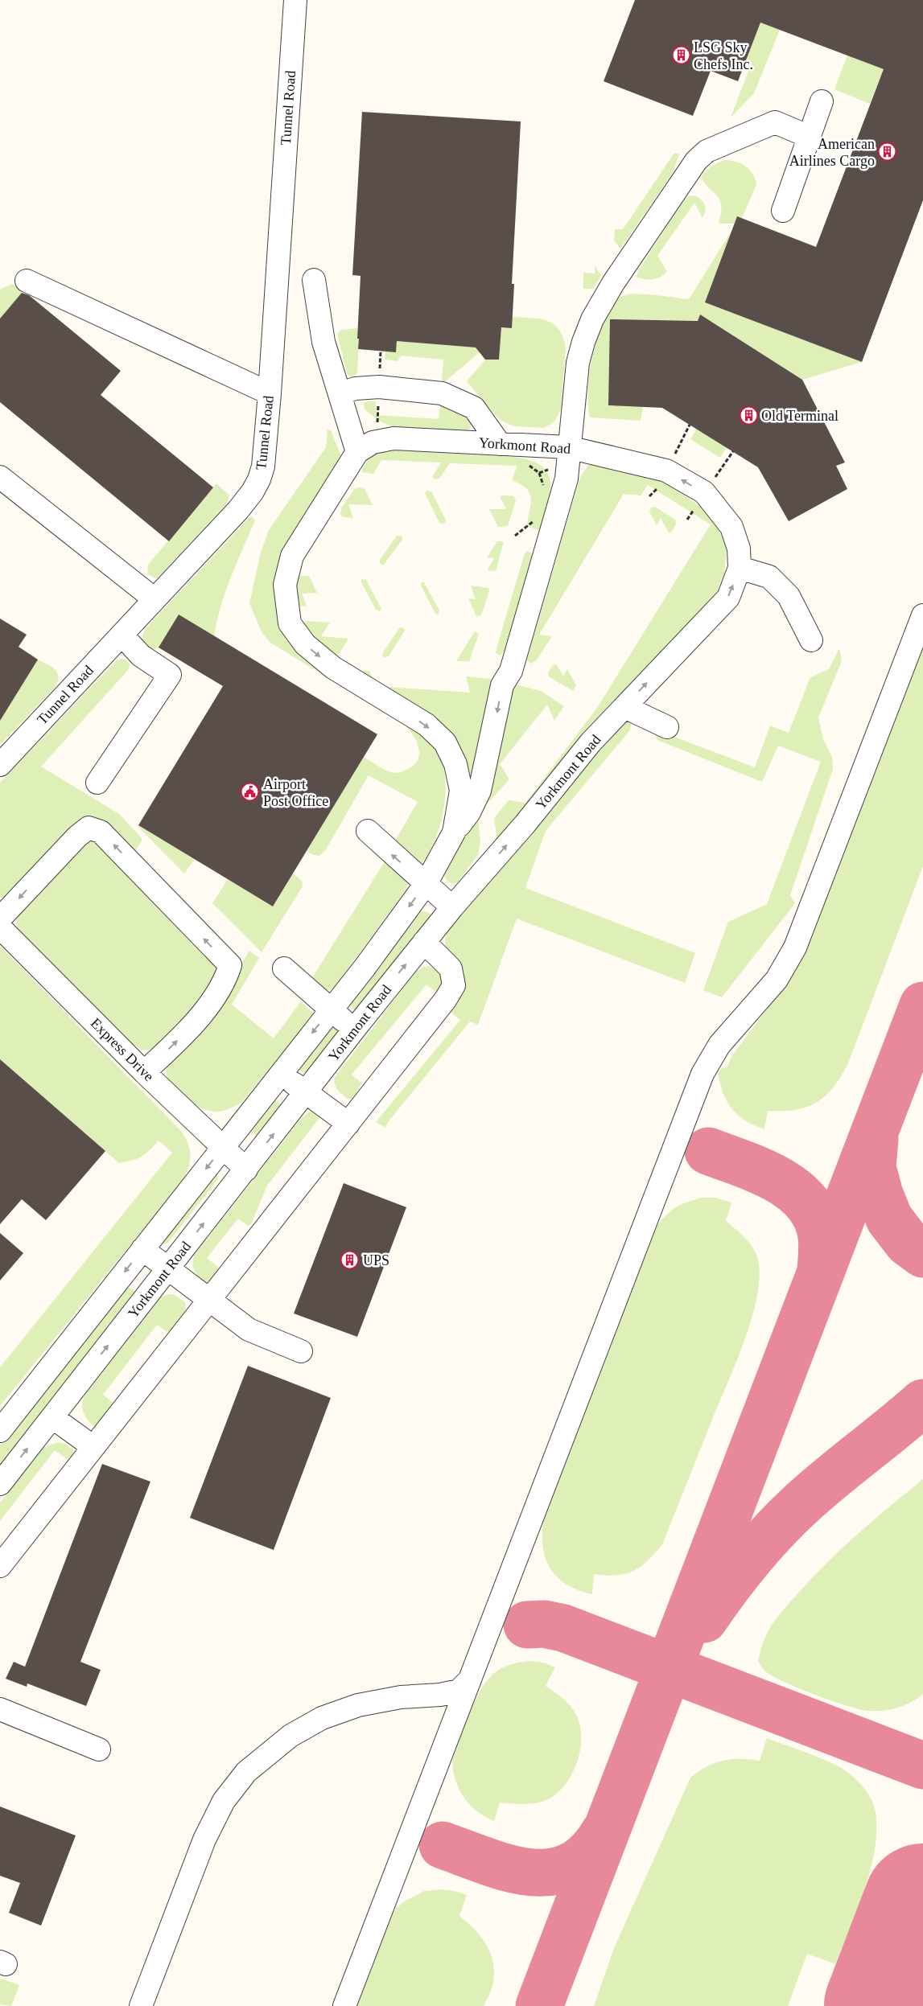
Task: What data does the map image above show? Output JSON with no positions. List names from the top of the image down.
{
  "streets": {
    "street": ["Tunnel Road", "Yorkmont Road", "Express Drive"]
  },
  "crossings": [
    ["Yorkmont Road", "Express Drive"]
  ],
  "places": {
    "building": [
      "LSG Sky Chefs Inc.",
      "American Airlines Cargo",
      "Old Terminal",
      "UPS"
    ],
    "public building": ["Airport Post Office"]
  }
}
